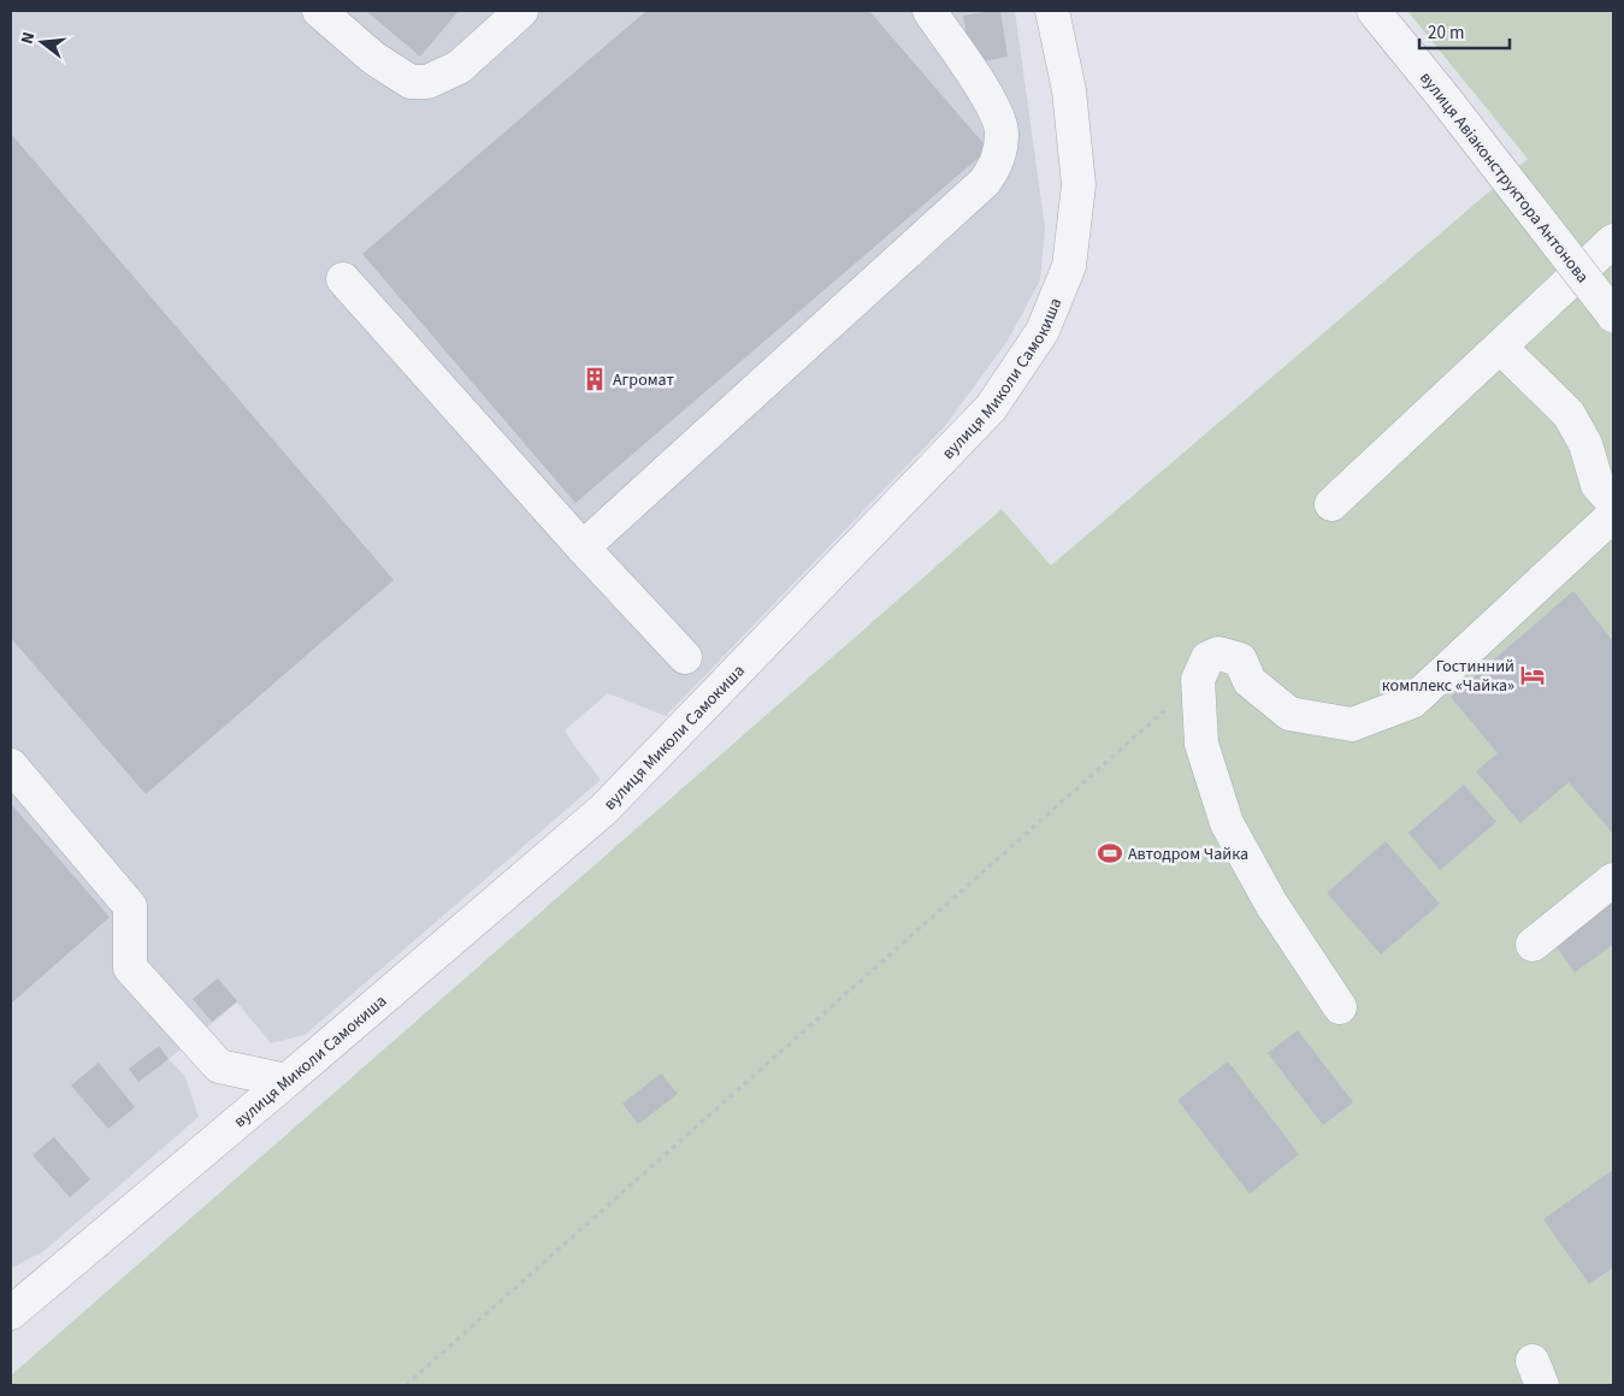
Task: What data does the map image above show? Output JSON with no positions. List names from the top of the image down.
{
  "streets": {
    "street": ["вулиця Авіаконструктора Антонова", "вулиця Миколи Самокиша"]
  },
  "places": {
    "building": ["Агромат"],
    "hotel": ["Гостинний комплекс «Чайка»"],
    "sports": ["Автодром Чайка"]
  },
  "scale_bar": "20 m",
  "north": "left"
}
